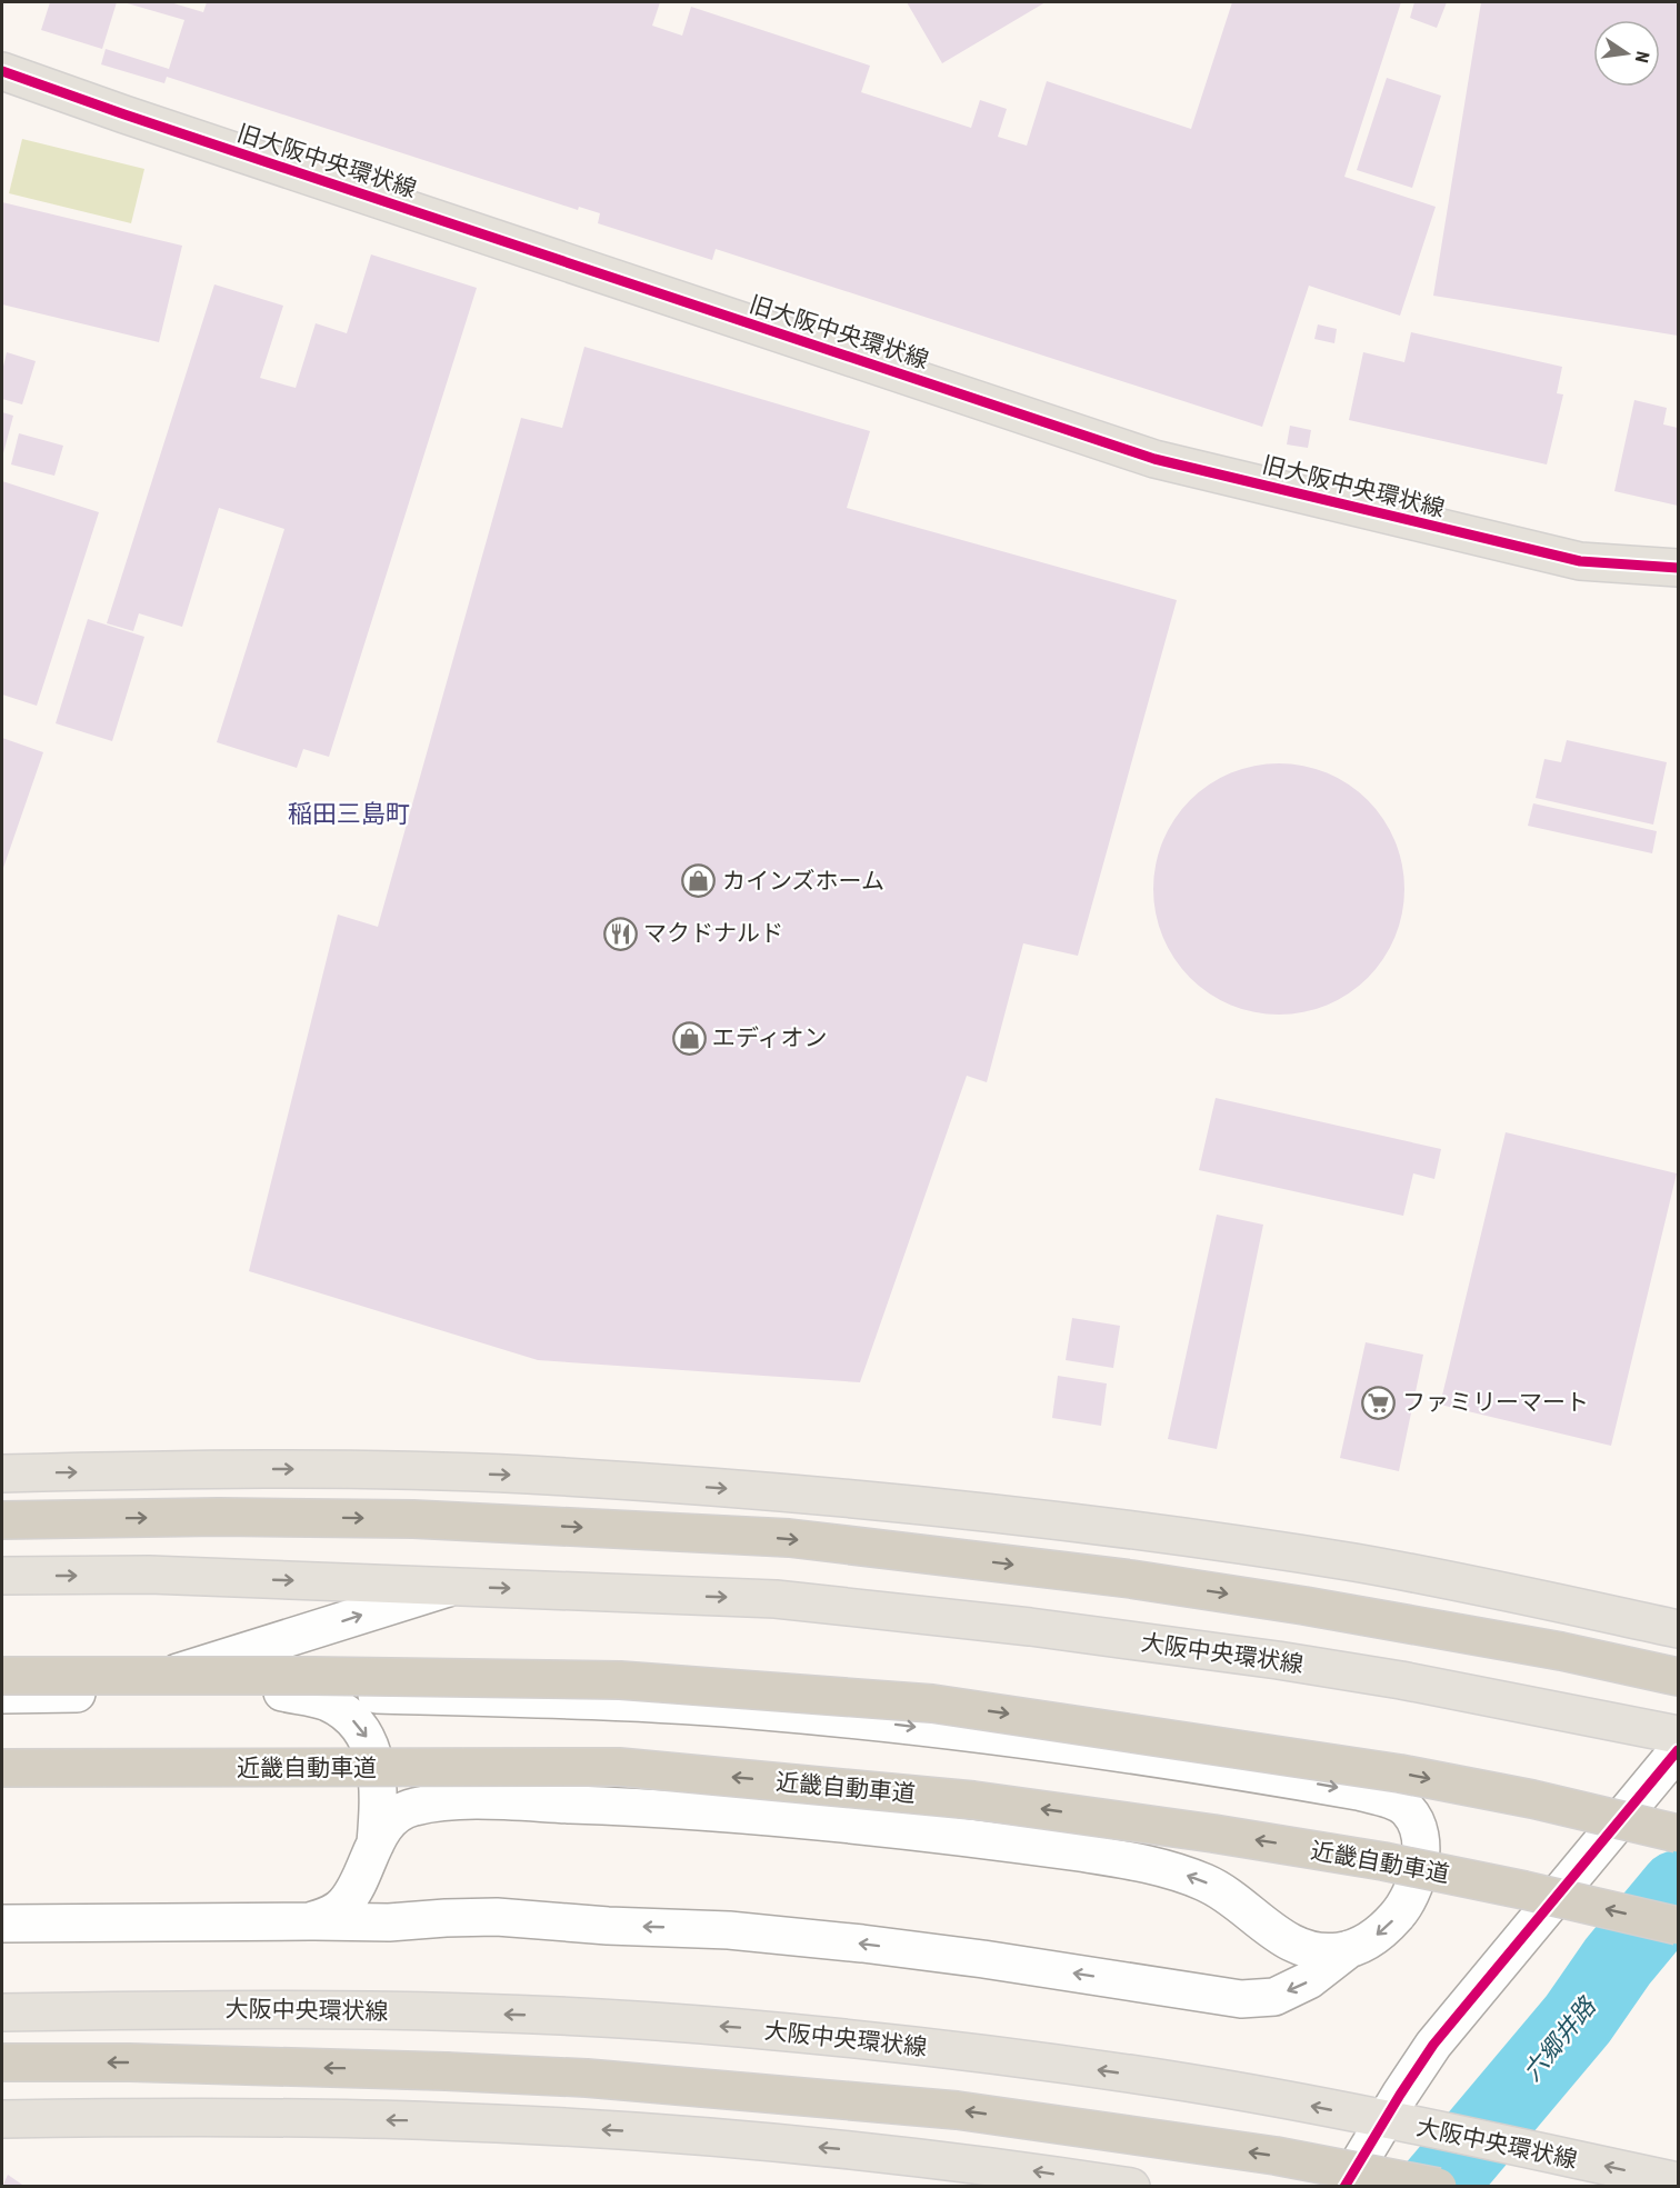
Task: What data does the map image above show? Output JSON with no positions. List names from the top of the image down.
{
  "streets": {
    "highway": ["近畿自動車道"],
    "main road": ["旧大阪中央環状線", "大阪中央環状線"]
  },
  "districts": ["稲田三島町"],
  "water": ["六郷井路"],
  "places": {
    "shop": ["カインズホーム", "エディオン"],
    "restaurant": ["マクドナルド"],
    "supermarket": ["ファミリーマート"]
  },
  "north": "right"
}
